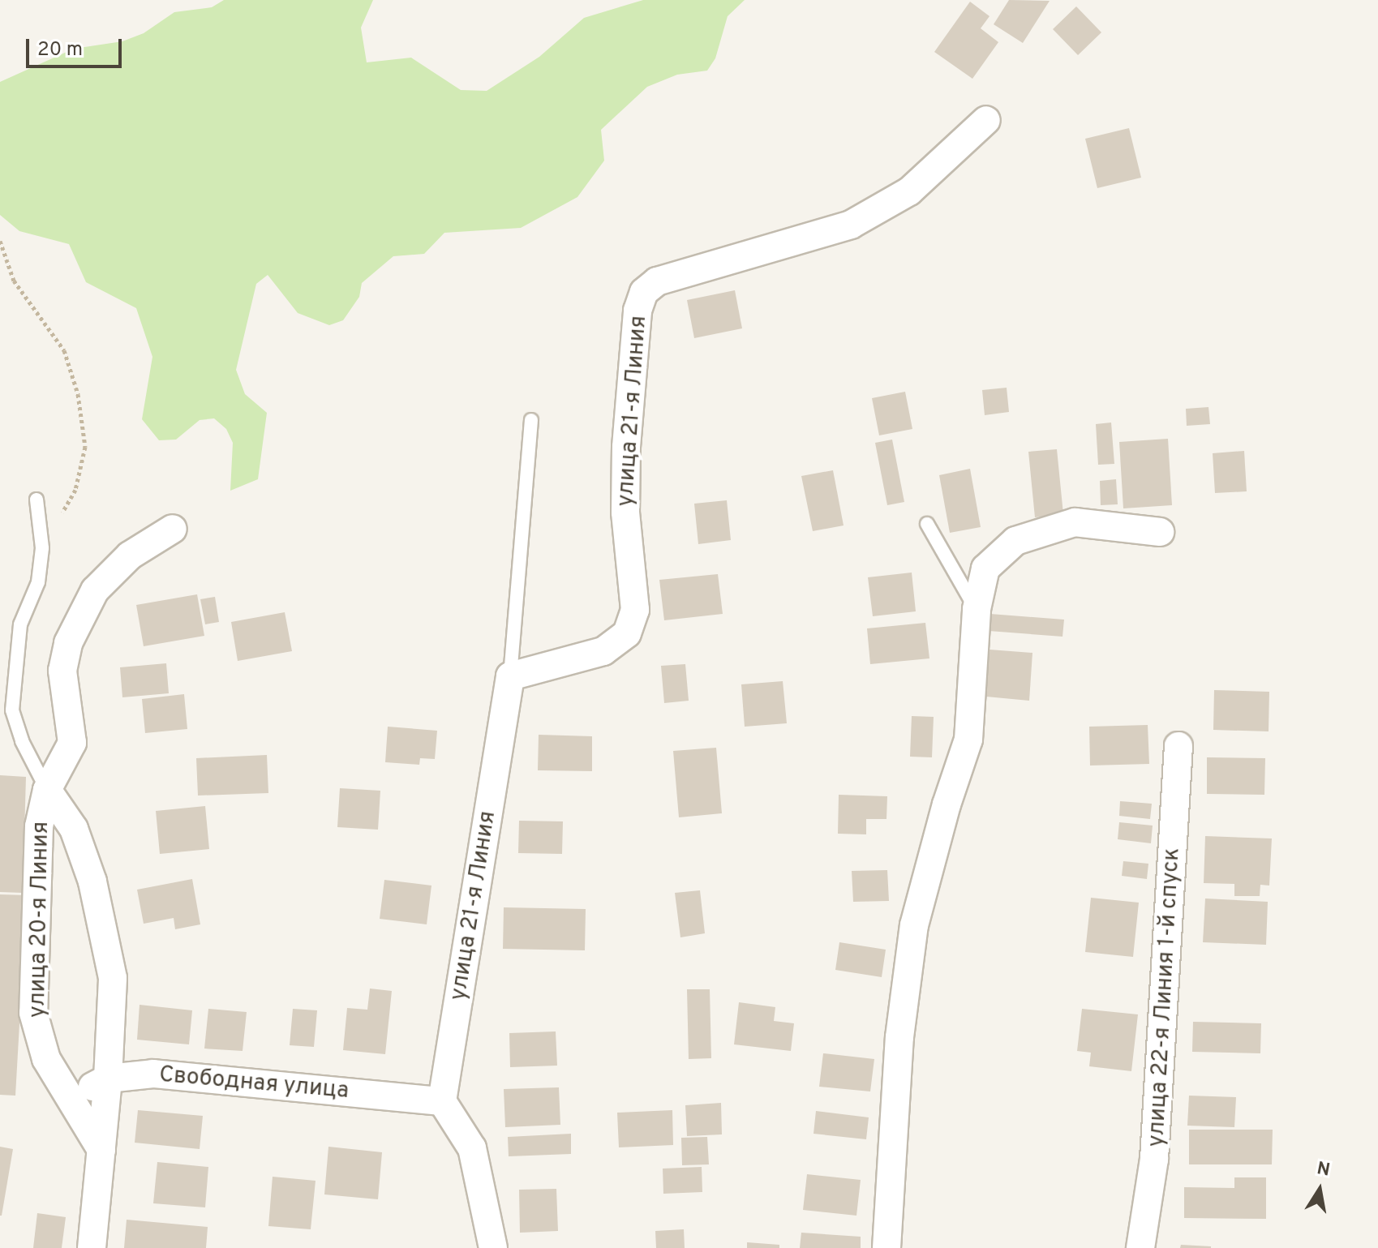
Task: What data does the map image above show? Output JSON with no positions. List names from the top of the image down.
{
  "streets": {
    "street": [
      "улица 21-я Линия",
      "улица 20-я Линия",
      "улица 22-я Линия 1-й спуск",
      "Свободная улица"
    ]
  },
  "crossings": [
    ["улица 21-я Линия", "Свободная улица"],
    ["улица 20-я Линия", "Свободная улица"]
  ],
  "scale_bar": "20 m",
  "north": "top"
}
